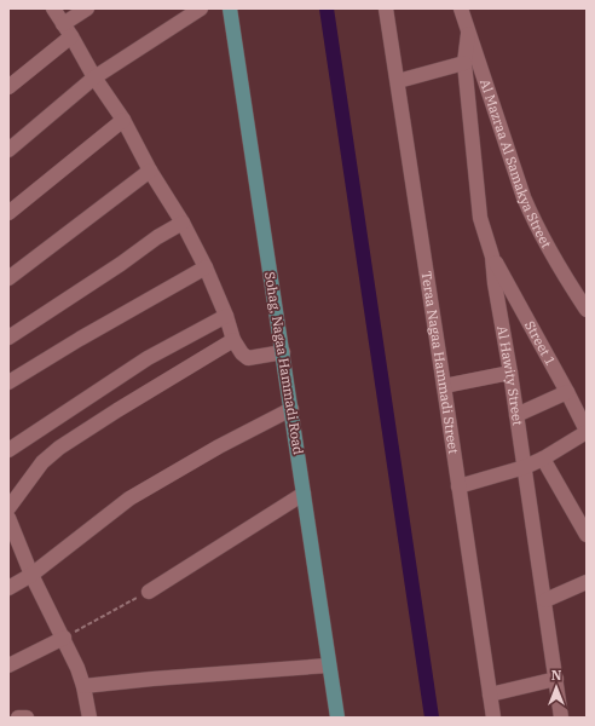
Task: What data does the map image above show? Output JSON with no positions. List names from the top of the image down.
{
  "streets": {
    "main road": ["Sohag, Nagaa Hammadi Road"],
    "street": [
      "Al Mazraa Al Samakya Street",
      "Street 1",
      "Teraa Nagaa Hammadi Street",
      "Al Hawity Street"
    ]
  },
  "crossings": [
    ["Al Mazraa Al Samakya Street", "Al Hawity Street"],
    ["Street 1", "Al Hawity Street"]
  ],
  "north": "top"
}
